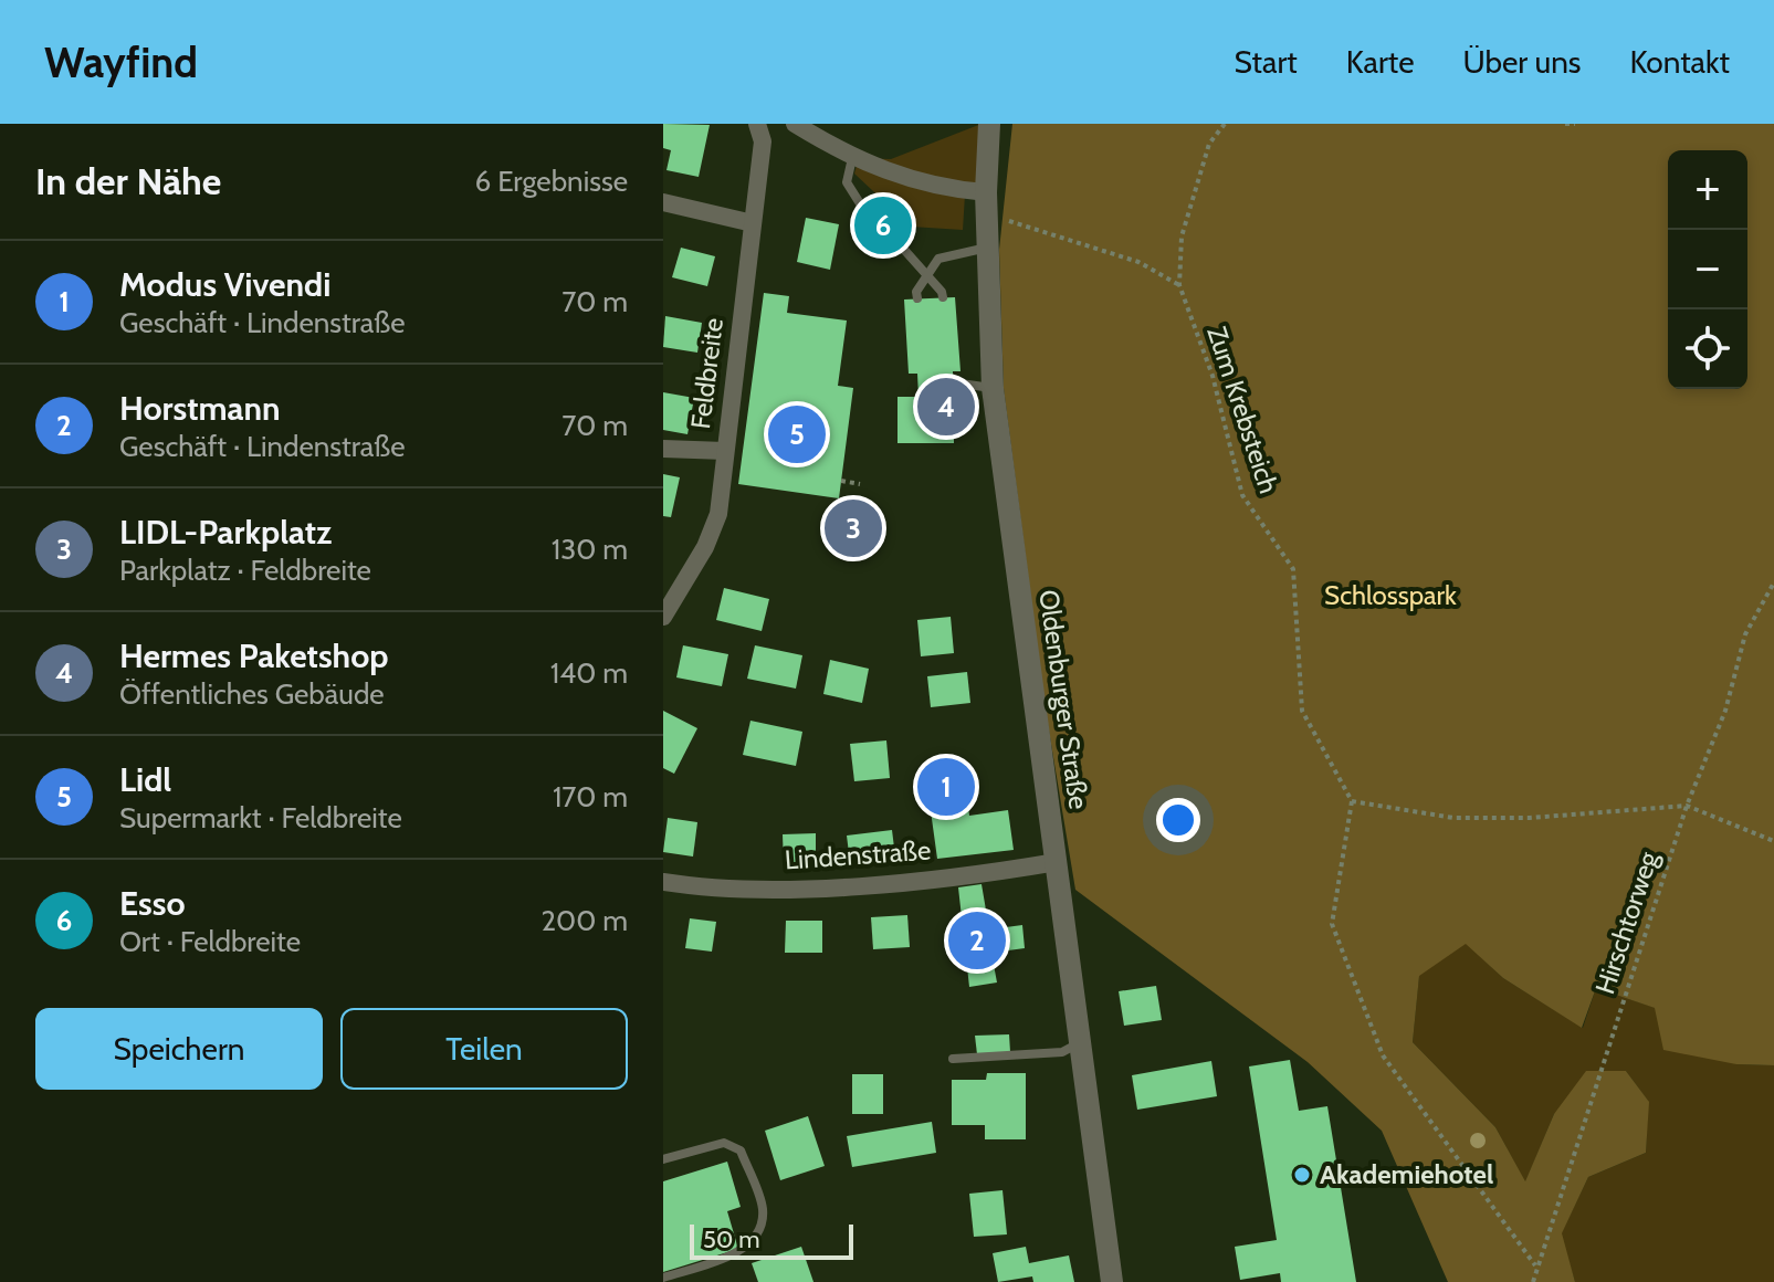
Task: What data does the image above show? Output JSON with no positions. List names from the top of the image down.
{
  "streets": {
    "street": ["Feldbreite", "Oldenburger Straße", "Lindenstraße"],
    "path": ["Zum Krebsteich", "Hirschtorweg"]
  },
  "crossings": [
    ["Oldenburger Straße", "Lindenstraße"]
  ],
  "parks": ["Schlosspark"],
  "places": ["Akademiehotel"],
  "scale_bar": "50 m",
  "page": {
    "header": "Wayfind",
    "nav": [
      "Start",
      "Karte",
      "Über uns",
      "Kontakt"
    ],
    "heading": ["In der Nähe", "6 Ergebnisse"],
    "map_buttons": ["+", "−"],
    "pins": [
      "6",
      "4",
      "5",
      "3",
      "1",
      "2"
    ],
    "list": [
      {
        "mark": "1",
        "name": "Modus Vivendi",
        "note": "Geschäft · Lindenstraße",
        "value": "70 m"
      },
      {
        "mark": "2",
        "name": "Horstmann",
        "note": "Geschäft · Lindenstraße",
        "value": "70 m"
      },
      {
        "mark": "3",
        "name": "LIDL-Parkplatz",
        "note": "Parkplatz · Feldbreite",
        "value": "130 m"
      },
      {
        "mark": "4",
        "name": "Hermes Paketshop",
        "note": "Öffentliches Gebäude",
        "value": "140 m"
      },
      {
        "mark": "5",
        "name": "Lidl",
        "note": "Supermarkt · Feldbreite",
        "value": "170 m"
      },
      {
        "mark": "6",
        "name": "Esso",
        "note": "Ort · Feldbreite",
        "value": "200 m"
      }
    ],
    "buttons": ["Speichern", "Teilen"],
    "scale": "50 m"
  }
}
